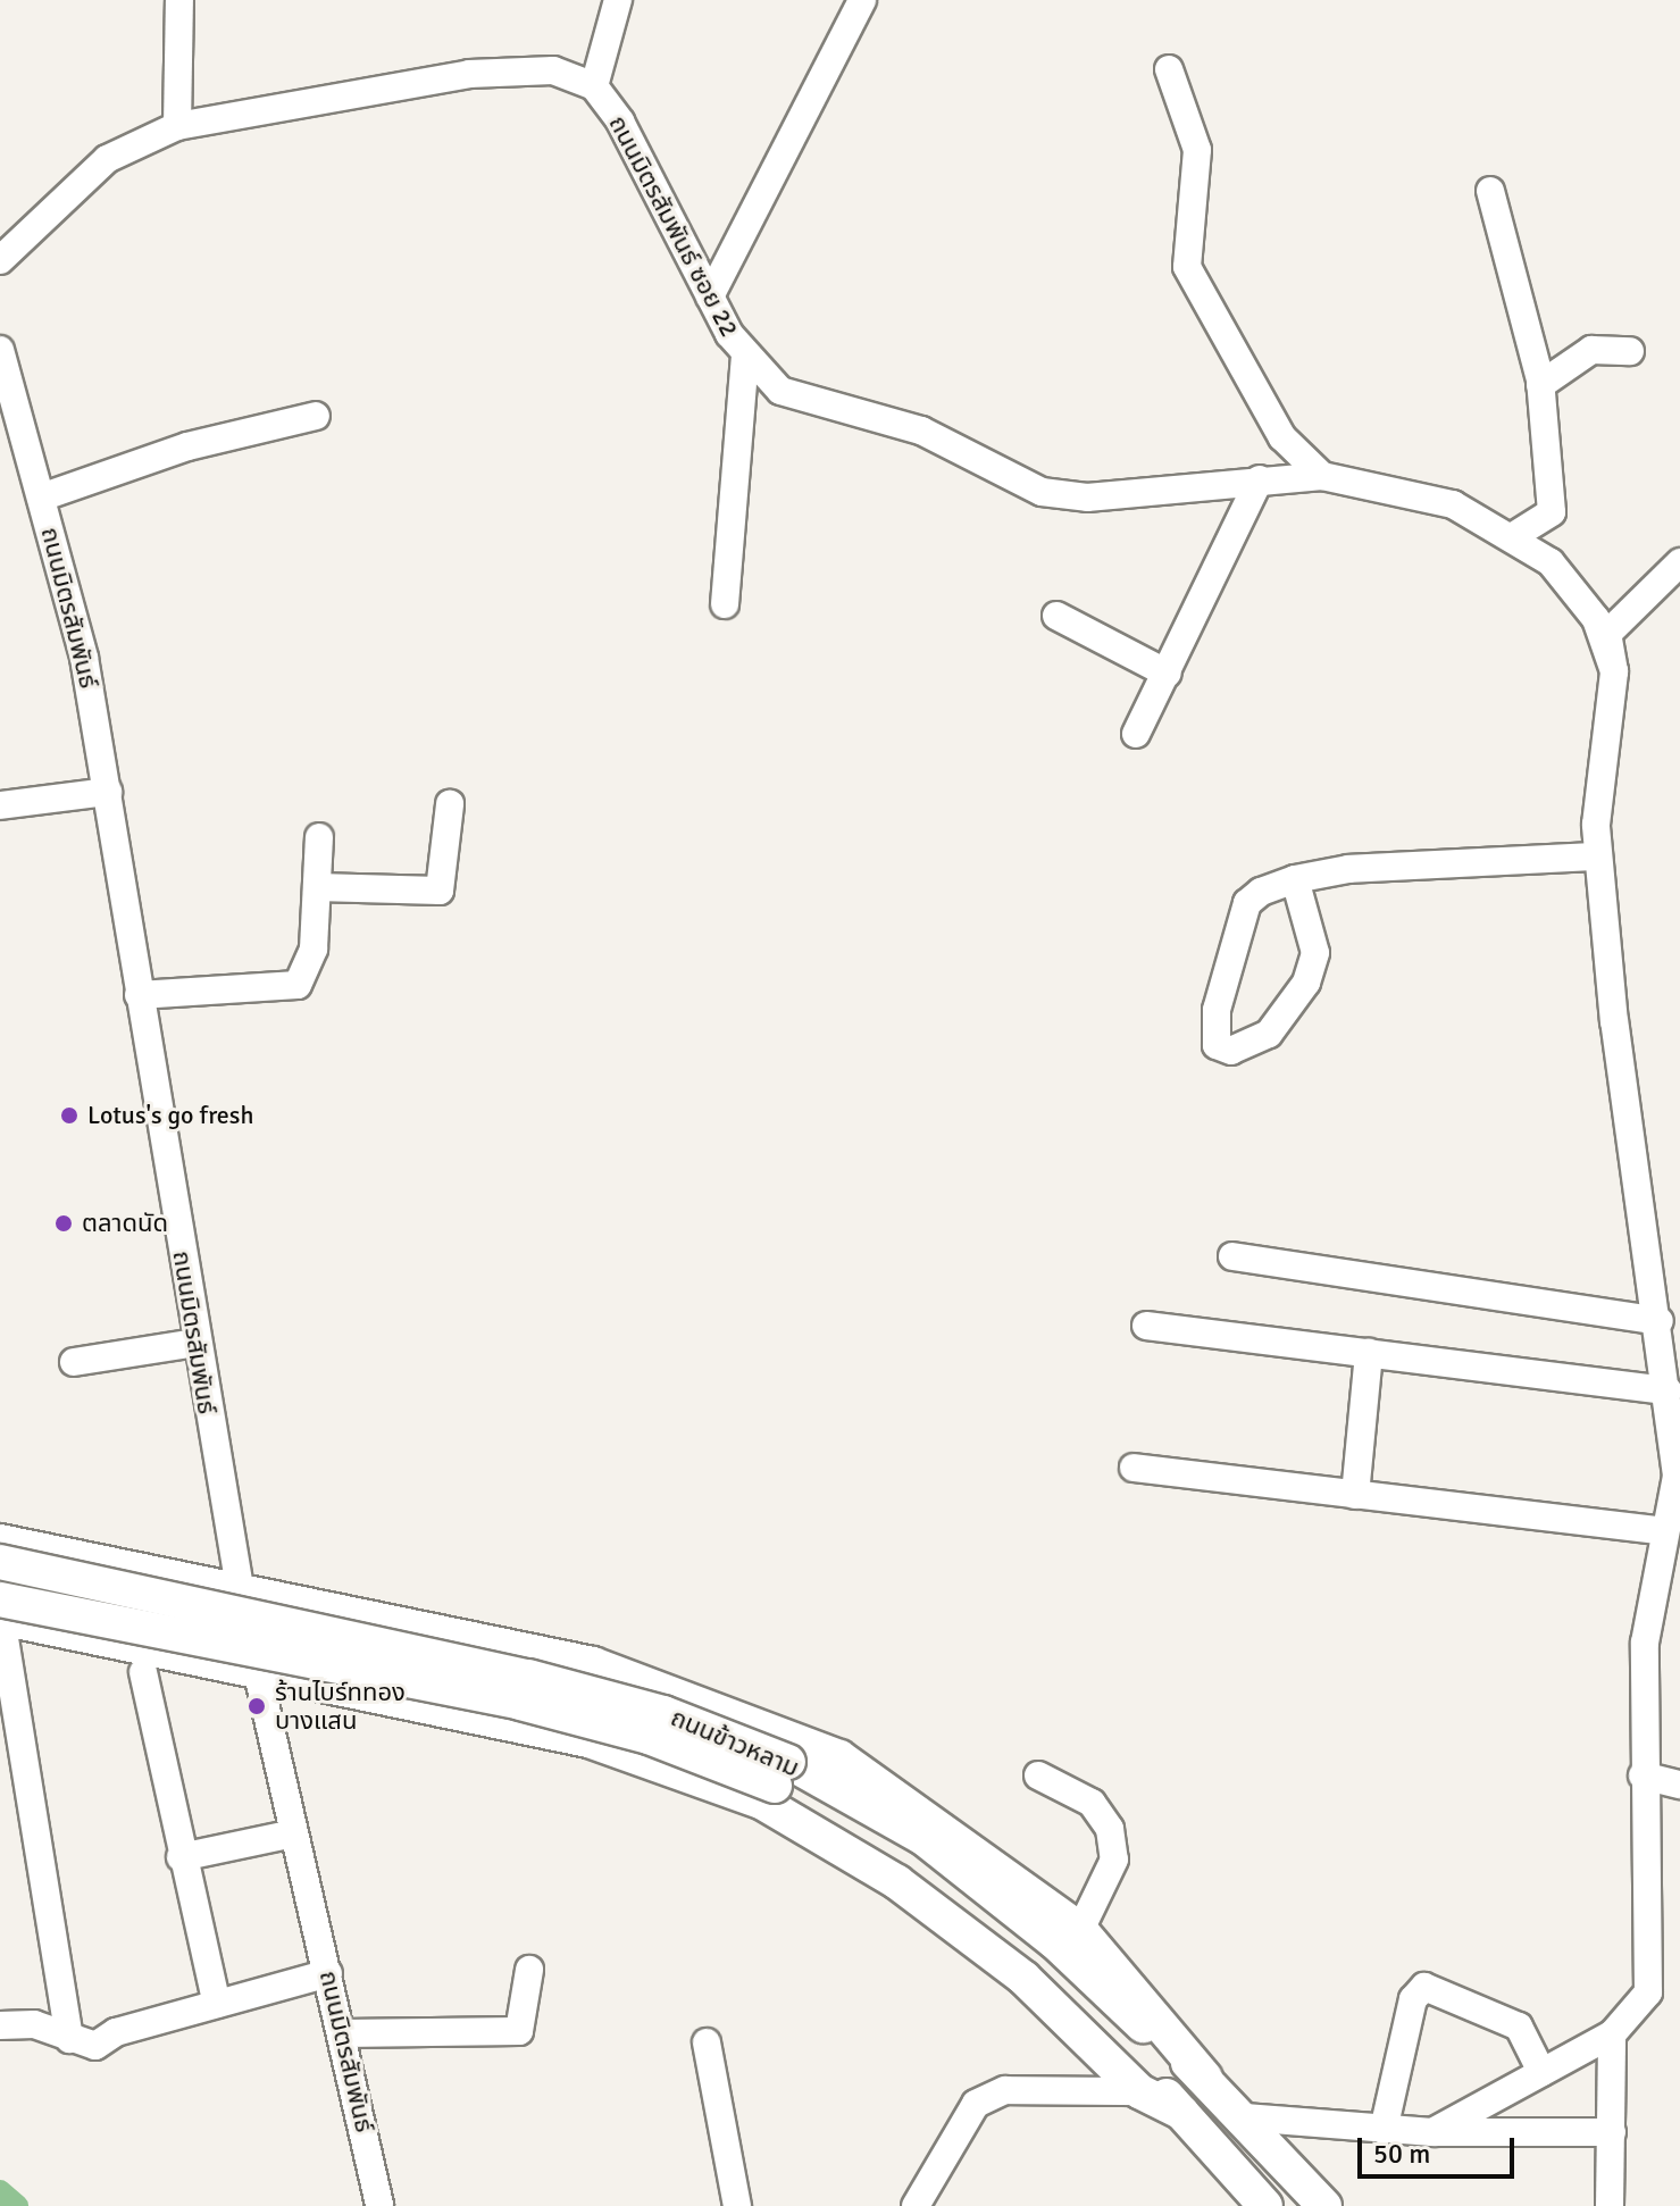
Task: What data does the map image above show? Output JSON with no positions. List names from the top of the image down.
{
  "streets": {
    "main road": ["ถนนข้าวหลาม"],
    "street": ["ถนนมิตรสัมพันธ์ ซอย 22", "ถนนมิตรสัมพันธ์"]
  },
  "places": ["Lotus's go fresh", "ตลาดนัด", "ร้านไบร์ททอง บางแสน"],
  "scale_bar": "50 m"
}
